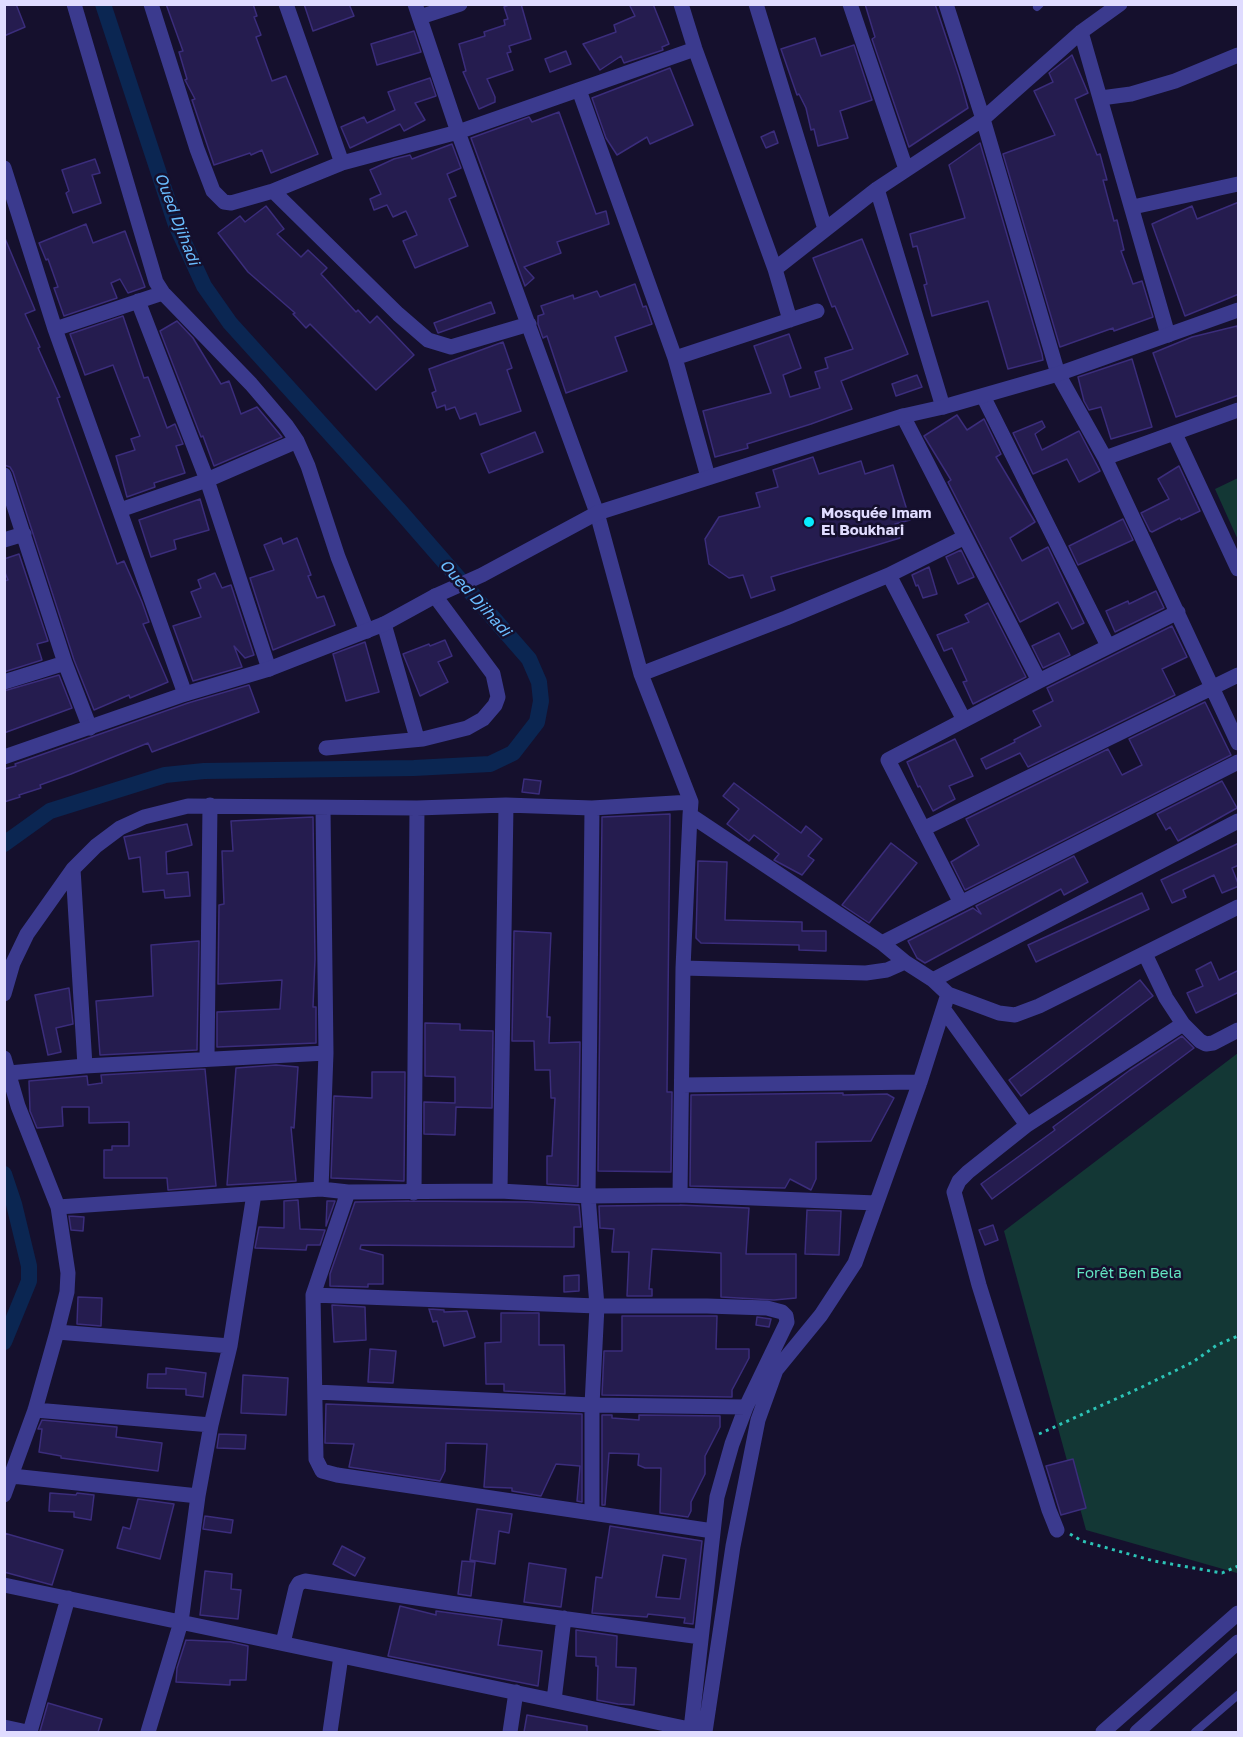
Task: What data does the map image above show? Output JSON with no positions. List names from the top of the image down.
{
  "water": ["Oued Djihadi"],
  "parks": ["Forêt Ben Bela"],
  "places": ["Mosquée Imam El Boukhari"]
}
